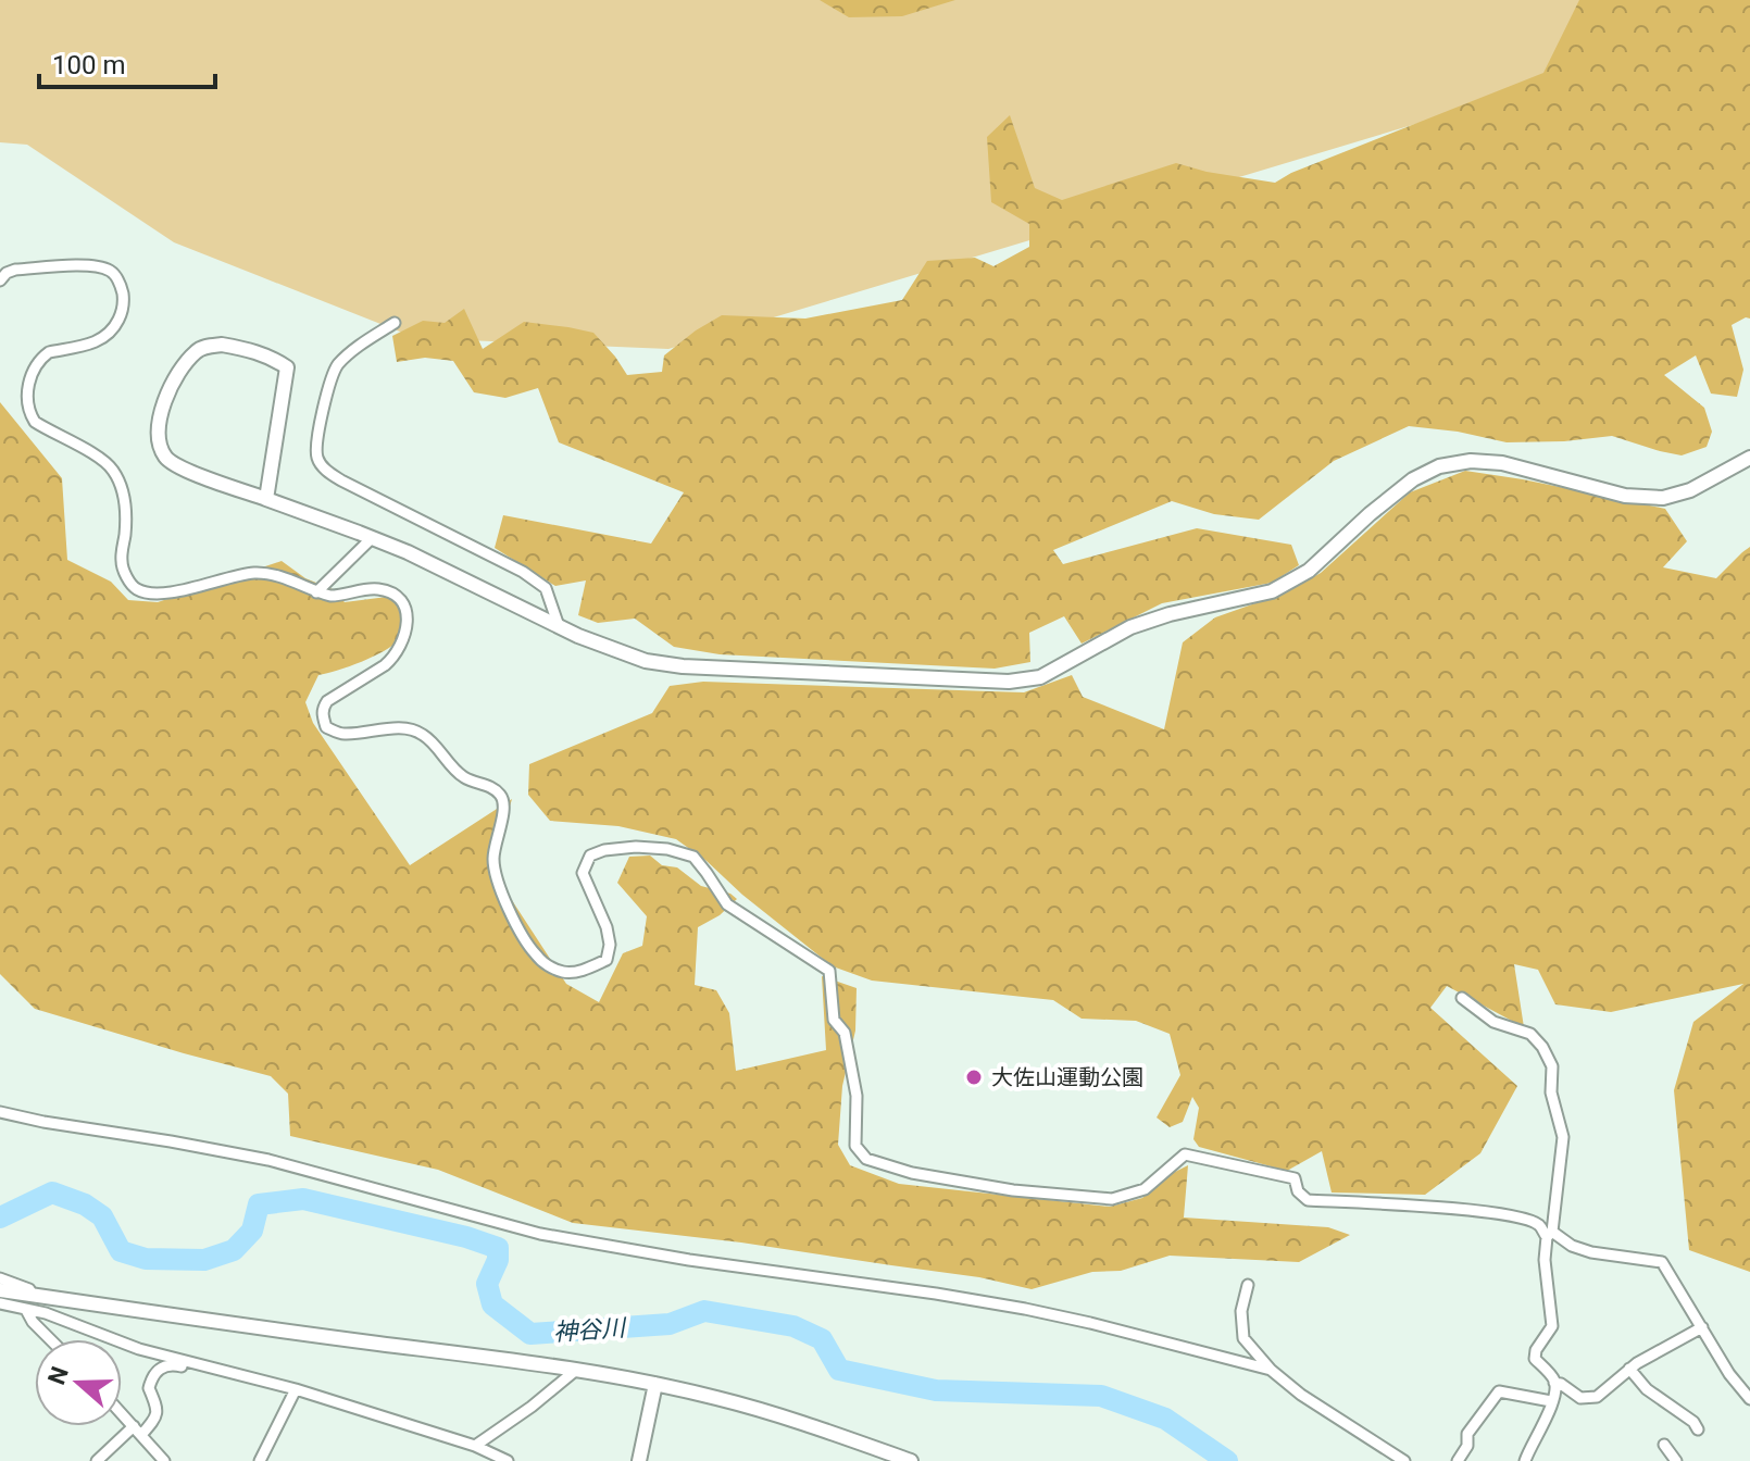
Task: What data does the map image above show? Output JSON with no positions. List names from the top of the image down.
{
  "water": ["神谷川"],
  "places": ["大佐山運動公園"],
  "scale_bar": "100 m",
  "north": "left"
}
